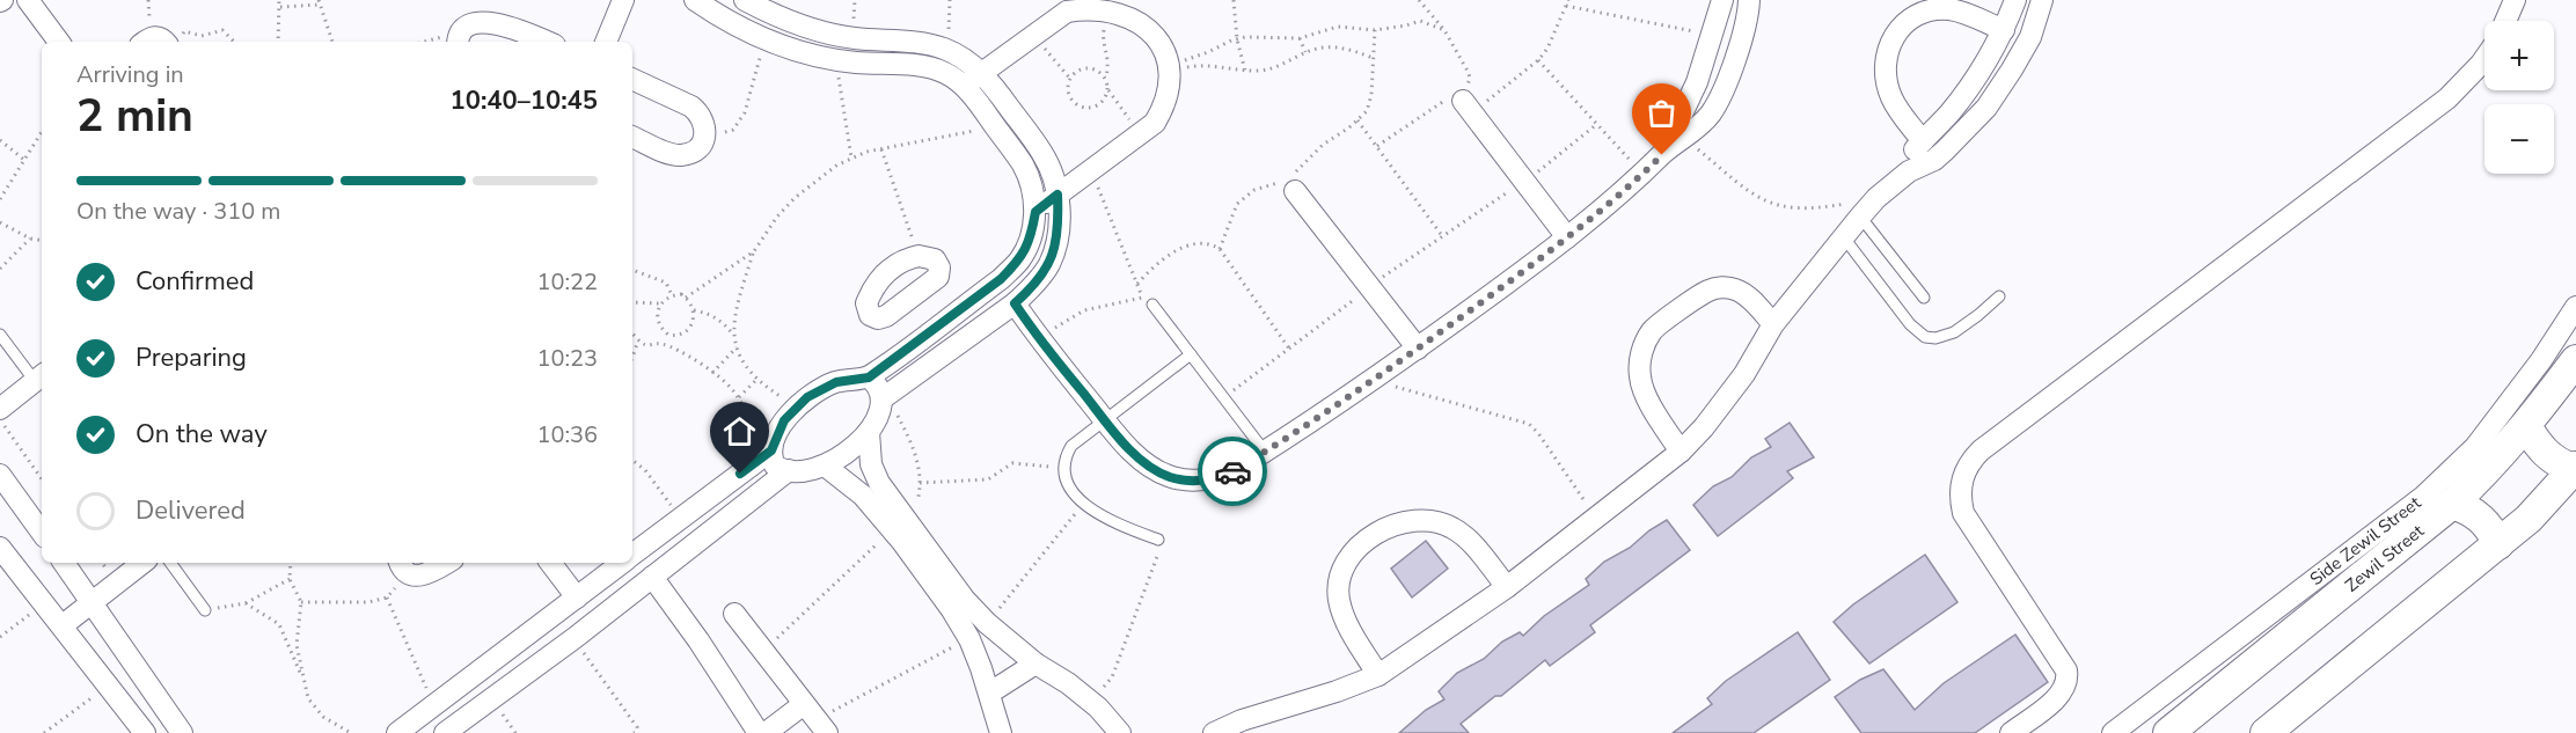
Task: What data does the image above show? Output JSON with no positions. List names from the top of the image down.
{
  "streets": {
    "main road": ["Zewil Street"],
    "street": ["Side Zewil Street"]
  },
  "page": {
    "map_buttons": ["+", "−"],
    "heading": ["2 min", "Arriving in", "10:40–10:45"],
    "bar": "On the way · 310 m",
    "list": [
      ["Confirmed", "10:22"],
      ["Preparing", "10:23"],
      ["On the way", "10:36"],
      "Delivered"
    ]
  }
}
